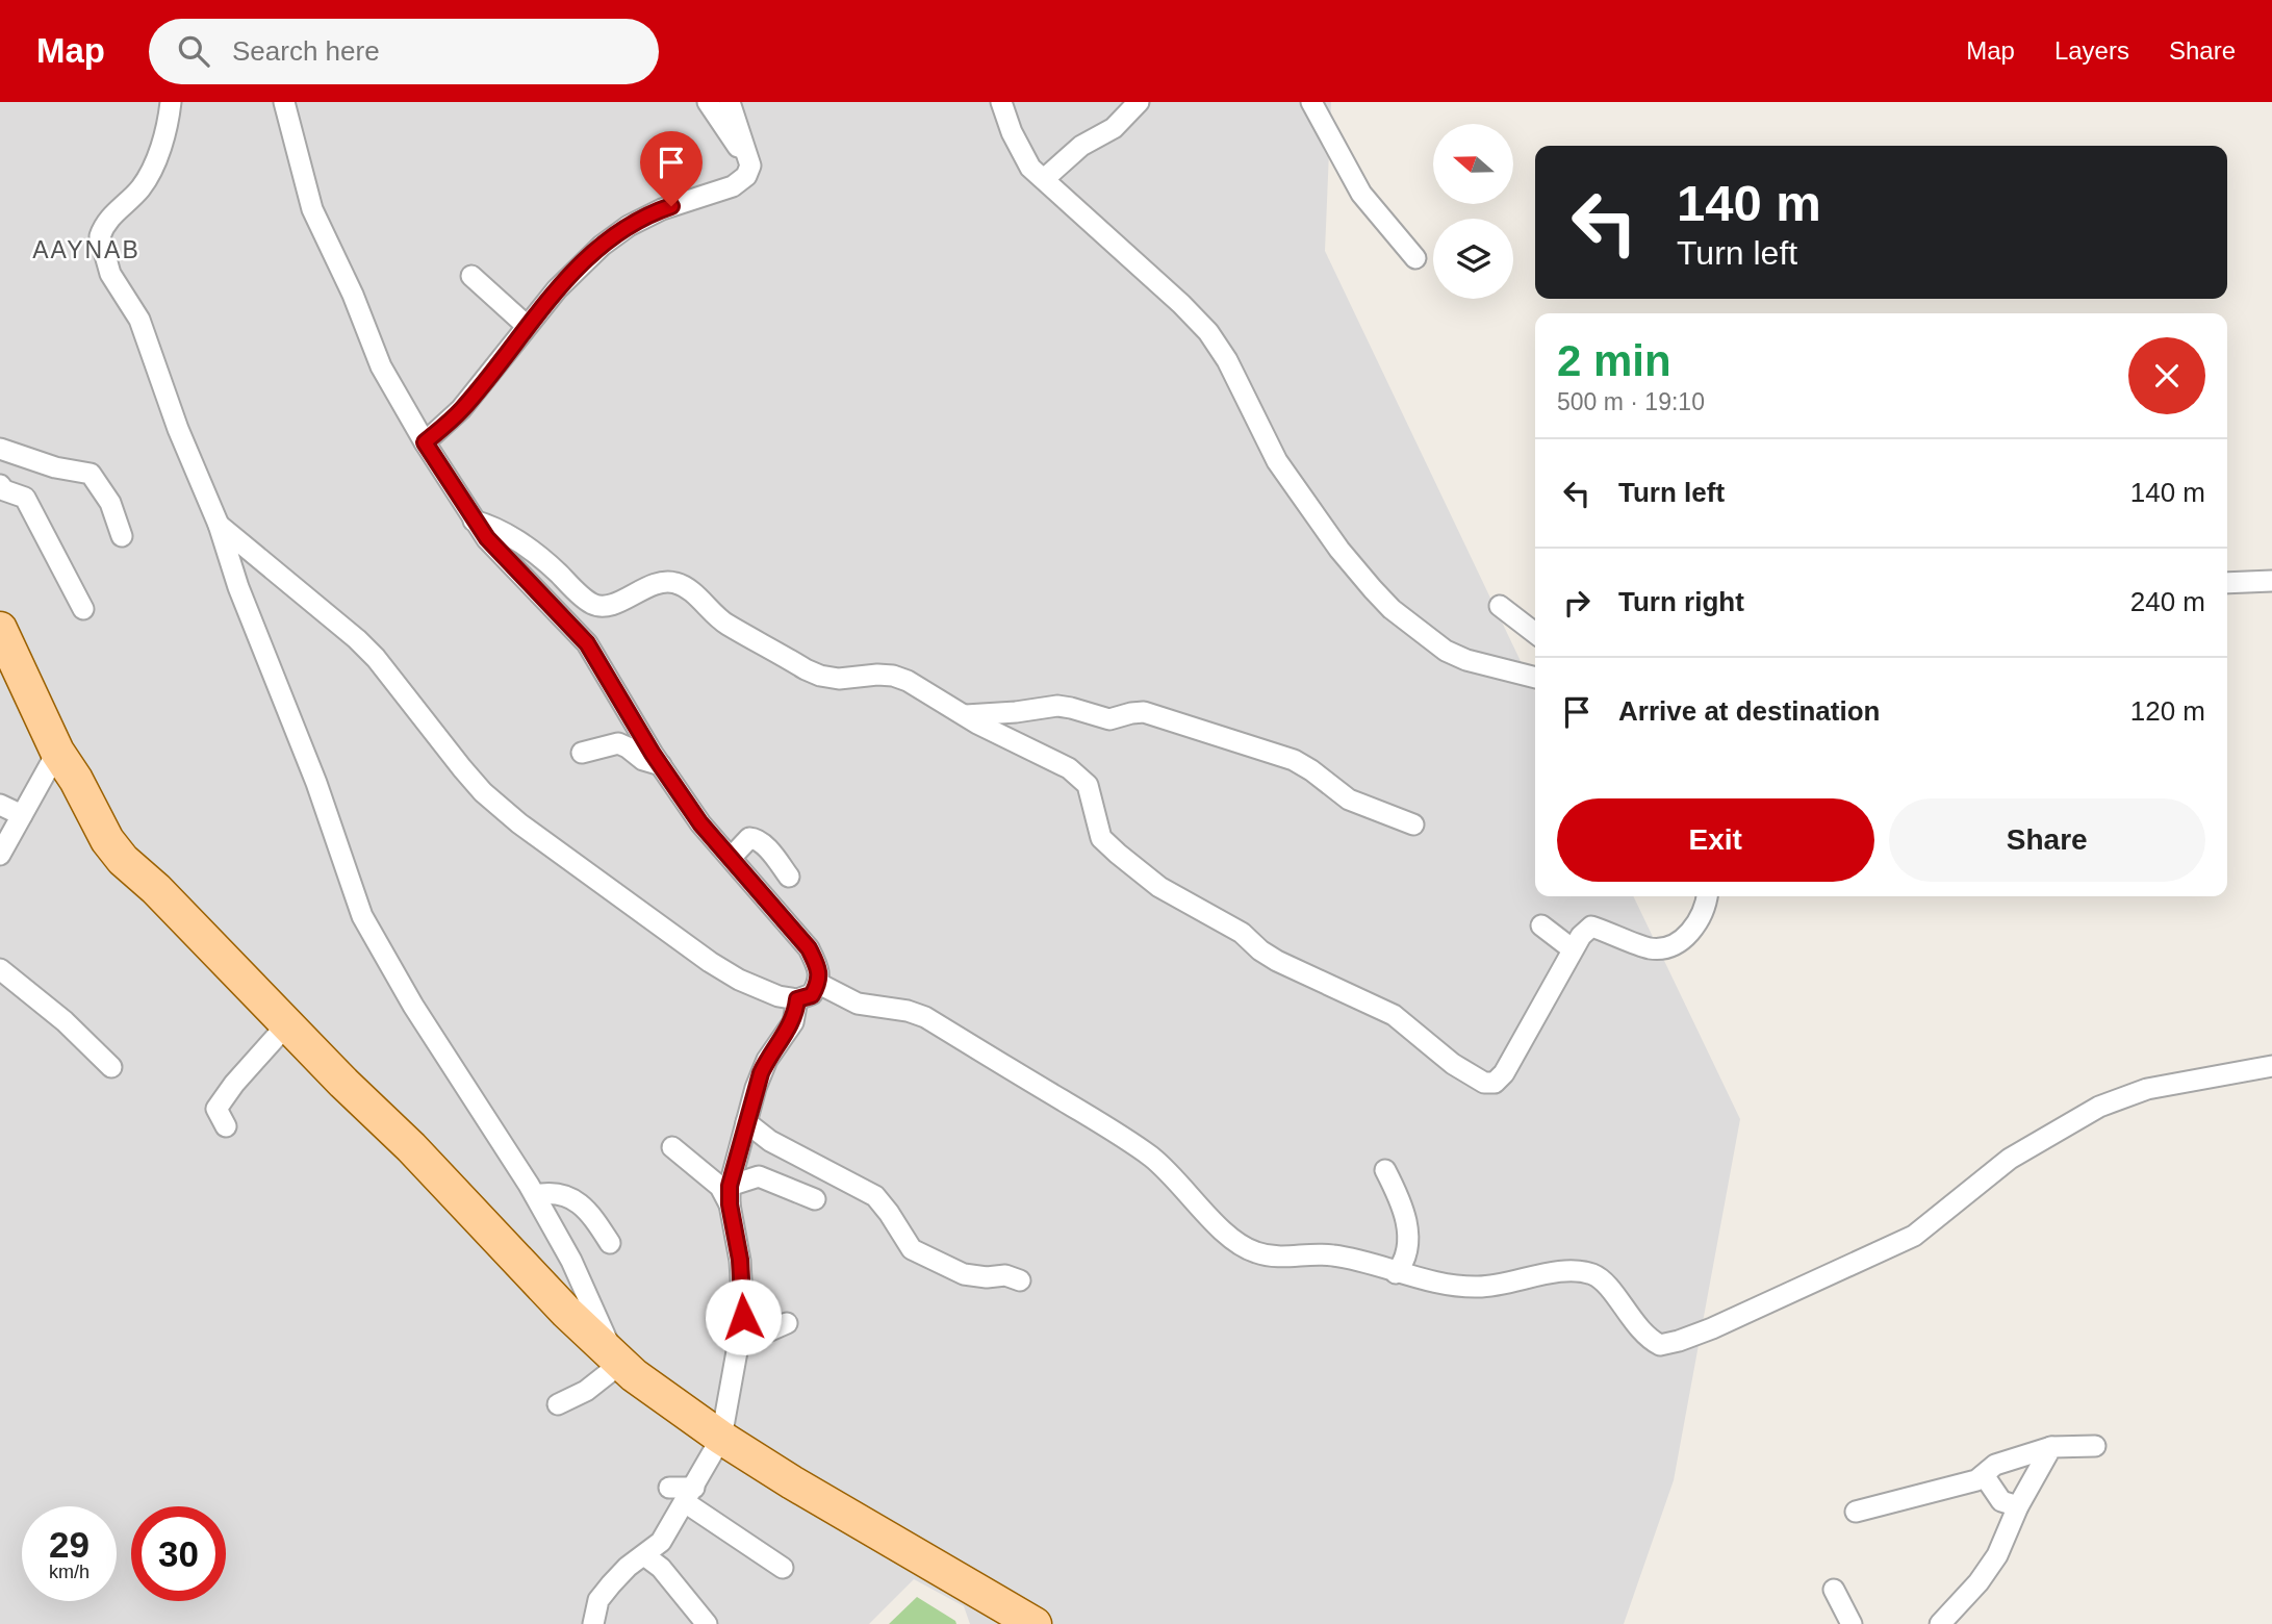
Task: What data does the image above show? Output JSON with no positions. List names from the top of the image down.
{
  "districts": ["AAYNAB"],
  "north": "left",
  "page": {
    "header": "Map",
    "search": "Search here",
    "nav": ["Map", "Layers", "Share"],
    "turn": ["140 m", "Turn left"],
    "heading": ["2 min", "500 m · 19:10"],
    "list": [
      {
        "name": "Turn left",
        "value": "140 m"
      },
      {
        "name": "Turn right",
        "value": "240 m"
      },
      {
        "name": "Arrive at destination",
        "value": "120 m"
      }
    ],
    "buttons": ["Exit", "Share"],
    "speed": "29 km/h",
    "limit": "30"
  }
}
